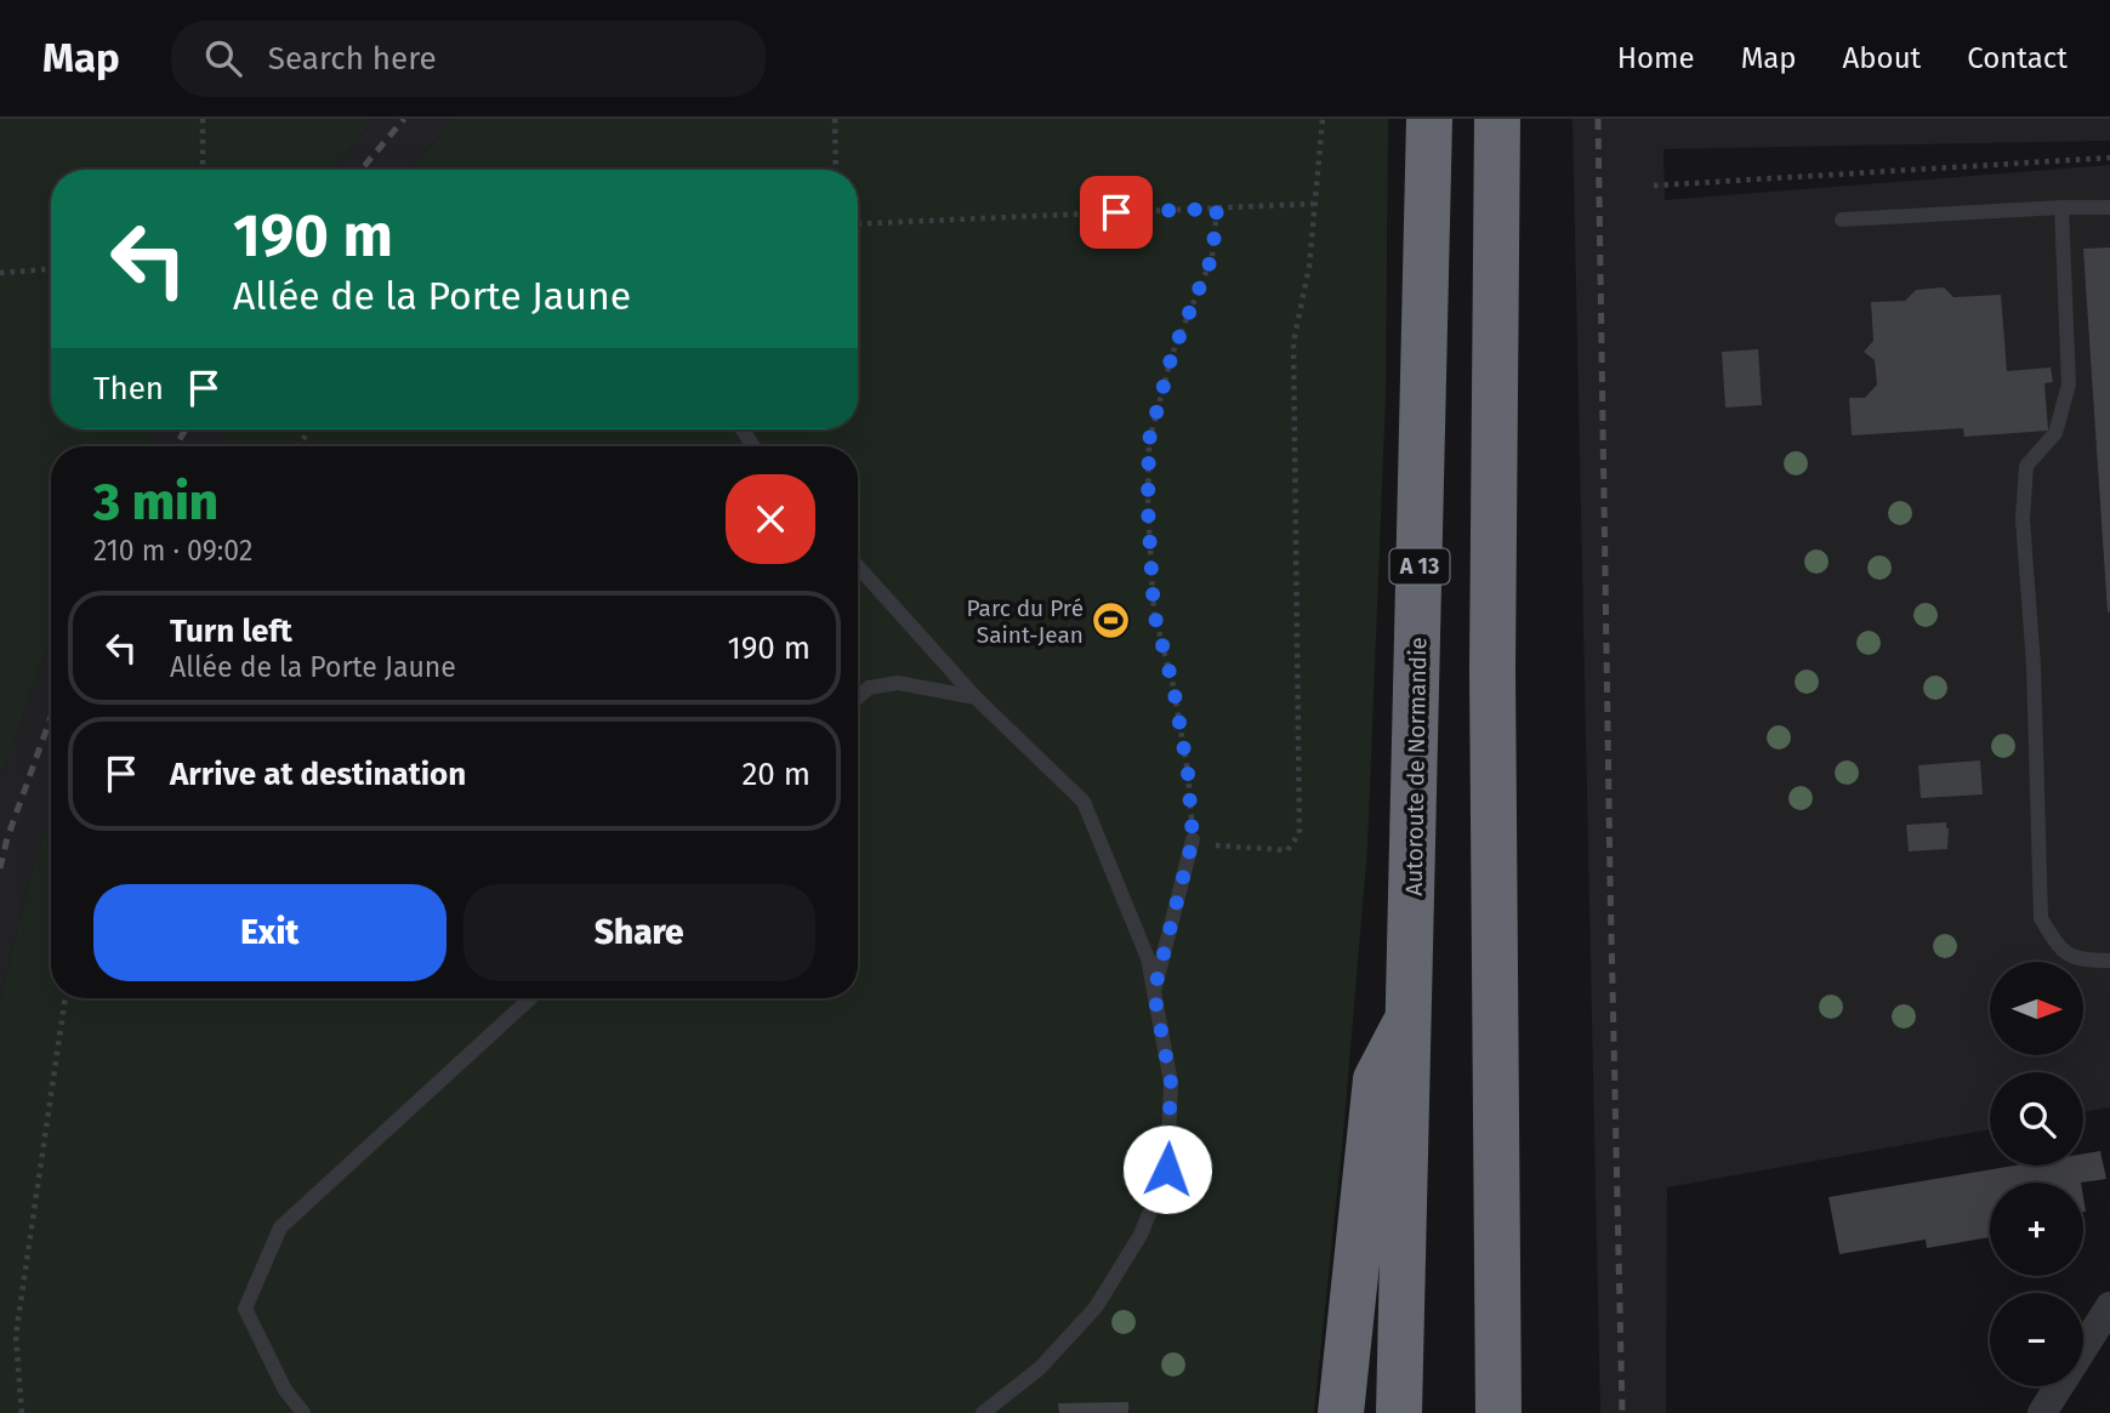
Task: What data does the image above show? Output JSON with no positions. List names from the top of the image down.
{
  "streets": {
    "highway": ["A 13", "Autoroute de Normandie"]
  },
  "places": {
    "sports": ["Parc du Pré Saint-Jean"]
  },
  "north": "right",
  "page": {
    "header": "Map",
    "search": "Search here",
    "nav": [
      "Home",
      "Map",
      "About",
      "Contact"
    ],
    "turn": ["190 m", "Allée de la Porte Jaune"],
    "then": "Then",
    "heading": ["3 min", "210 m · 09:02"],
    "list": [
      {
        "name": "Turn left",
        "note": "Allée de la Porte Jaune",
        "value": "190 m"
      },
      {
        "name": "Arrive at destination",
        "value": "20 m"
      }
    ],
    "buttons": ["Exit", "Share"],
    "map_buttons": ["+", "−"]
  }
}
